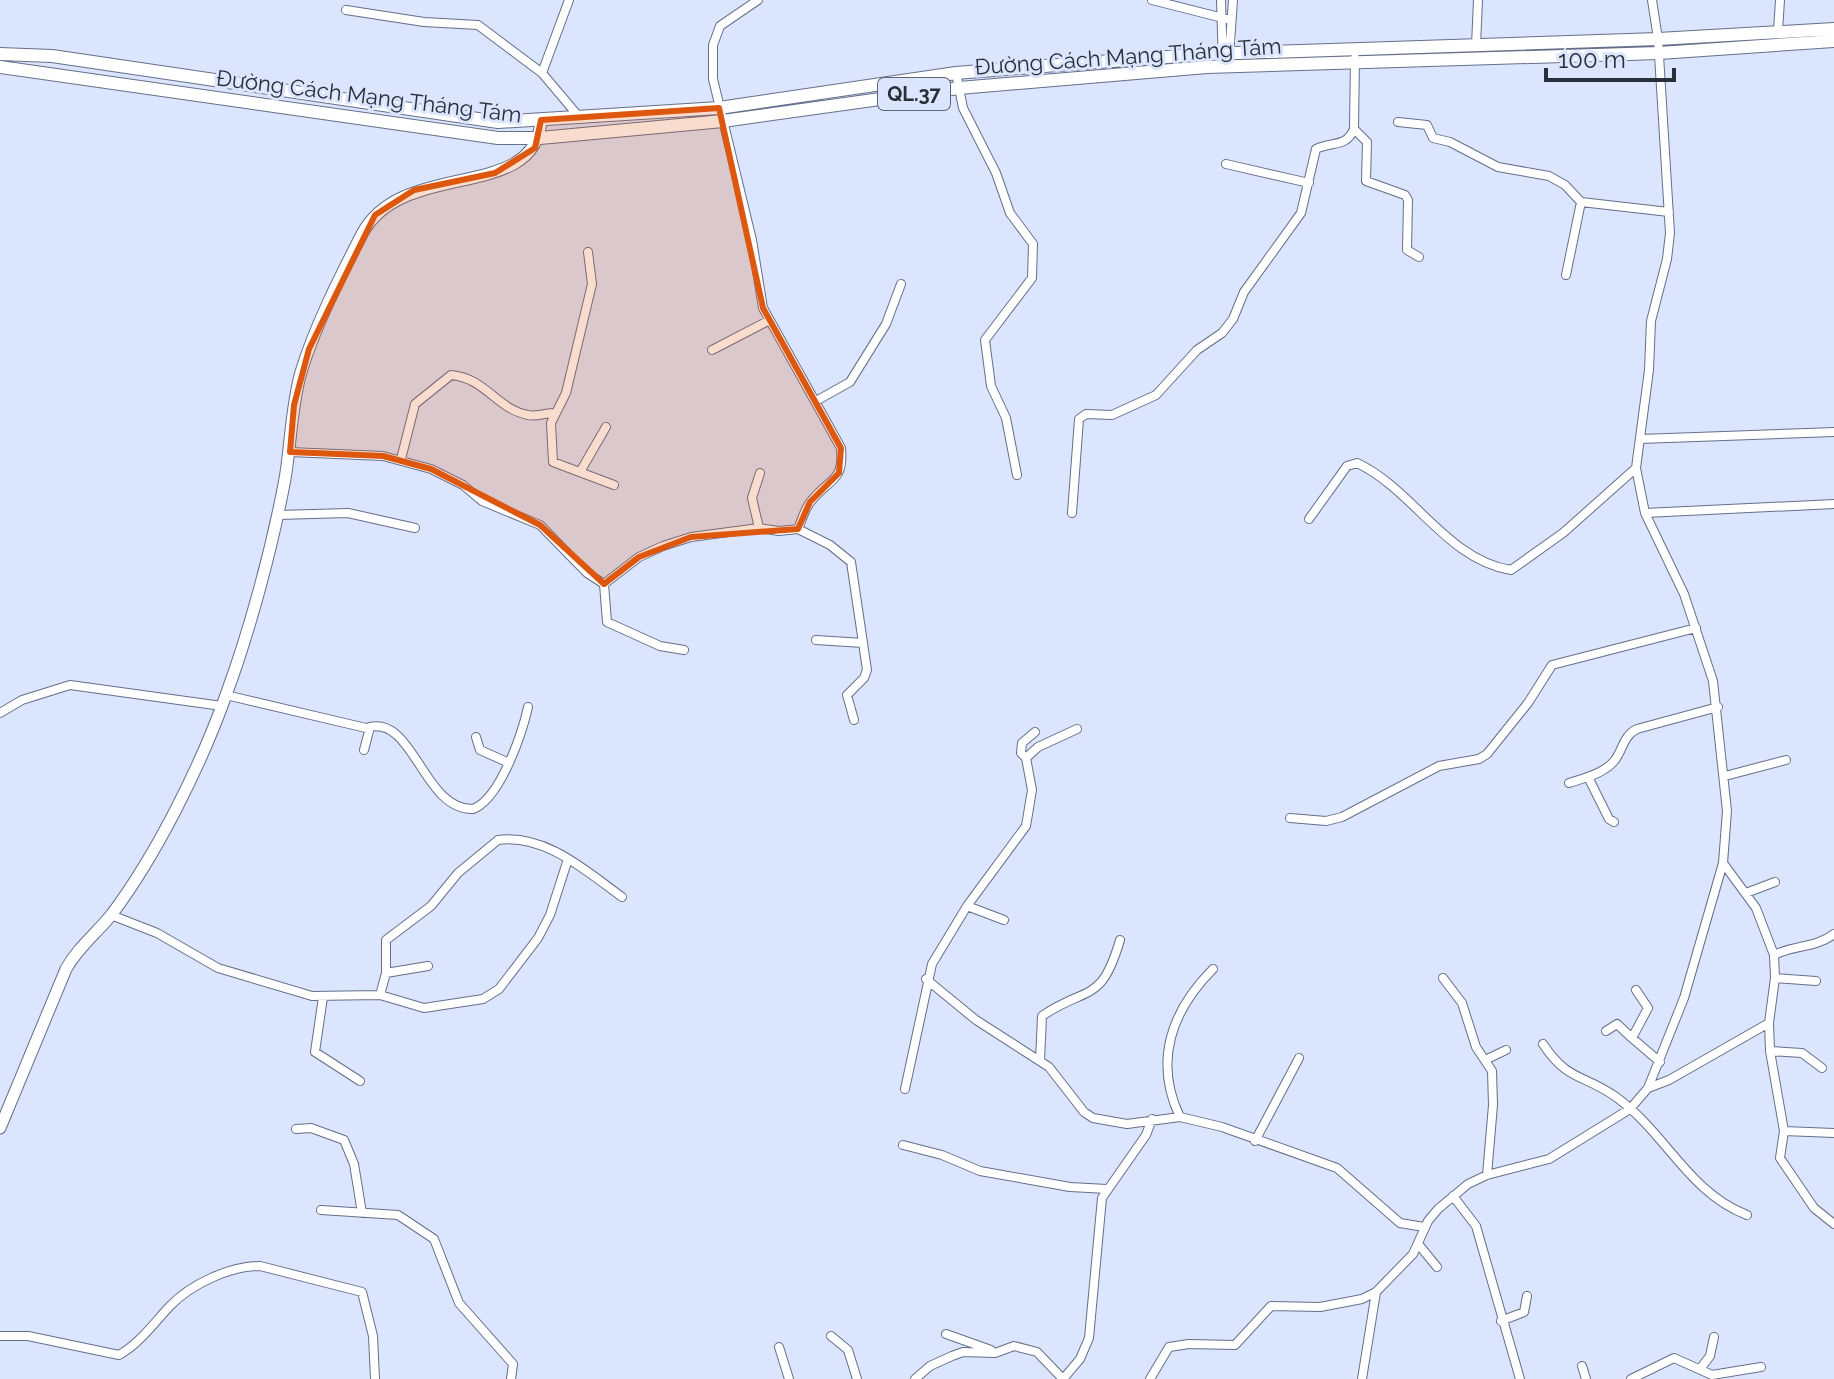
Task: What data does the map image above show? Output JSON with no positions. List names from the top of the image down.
{
  "streets": {
    "main road": ["Đường Cách Mạng Tháng Tám", "QL.37"]
  },
  "scale_bar": "100 m"
}
